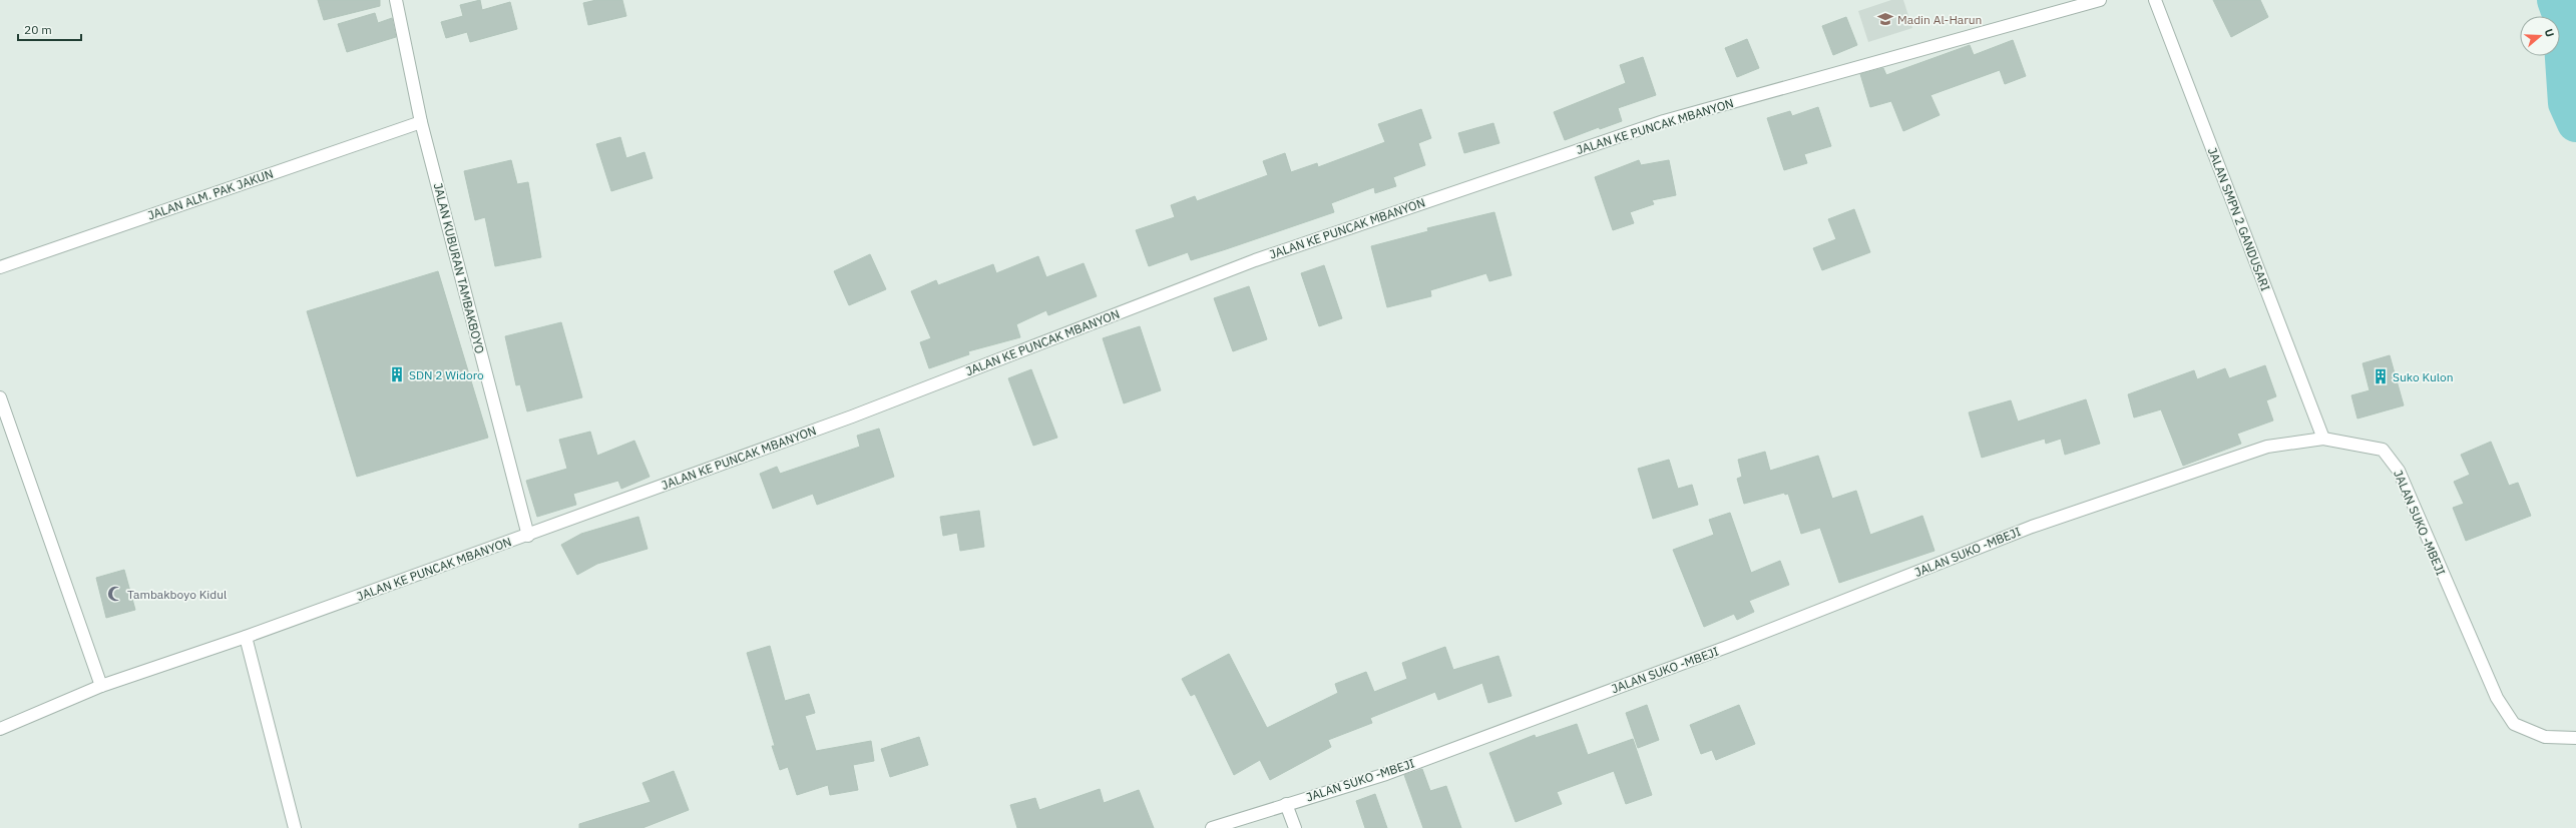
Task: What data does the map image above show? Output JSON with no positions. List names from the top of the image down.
{
  "streets": {
    "street": [
      "JALAN KE PUNCAK MBANYON",
      "JALAN ALM. PAK JAKUN",
      "JALAN SMPN 2 GANDUSARI",
      "JALAN KUBURAN TAMBAKBOYO",
      "JALAN SUKO -MBEJI"
    ]
  },
  "crossings": [
    ["JALAN KE PUNCAK MBANYON", "JALAN KUBURAN TAMBAKBOYO"],
    ["JALAN ALM. PAK JAKUN", "JALAN KUBURAN TAMBAKBOYO"],
    ["JALAN SMPN 2 GANDUSARI", "JALAN SUKO -MBEJI"]
  ],
  "places": {
    "school or university": ["Madin Al-Harun"],
    "building": ["SDN 2 Widoro", "Suko Kulon"],
    "mosque": ["Tambakboyo Kidul"]
  },
  "scale_bar": "20 m",
  "north": "right"
}
